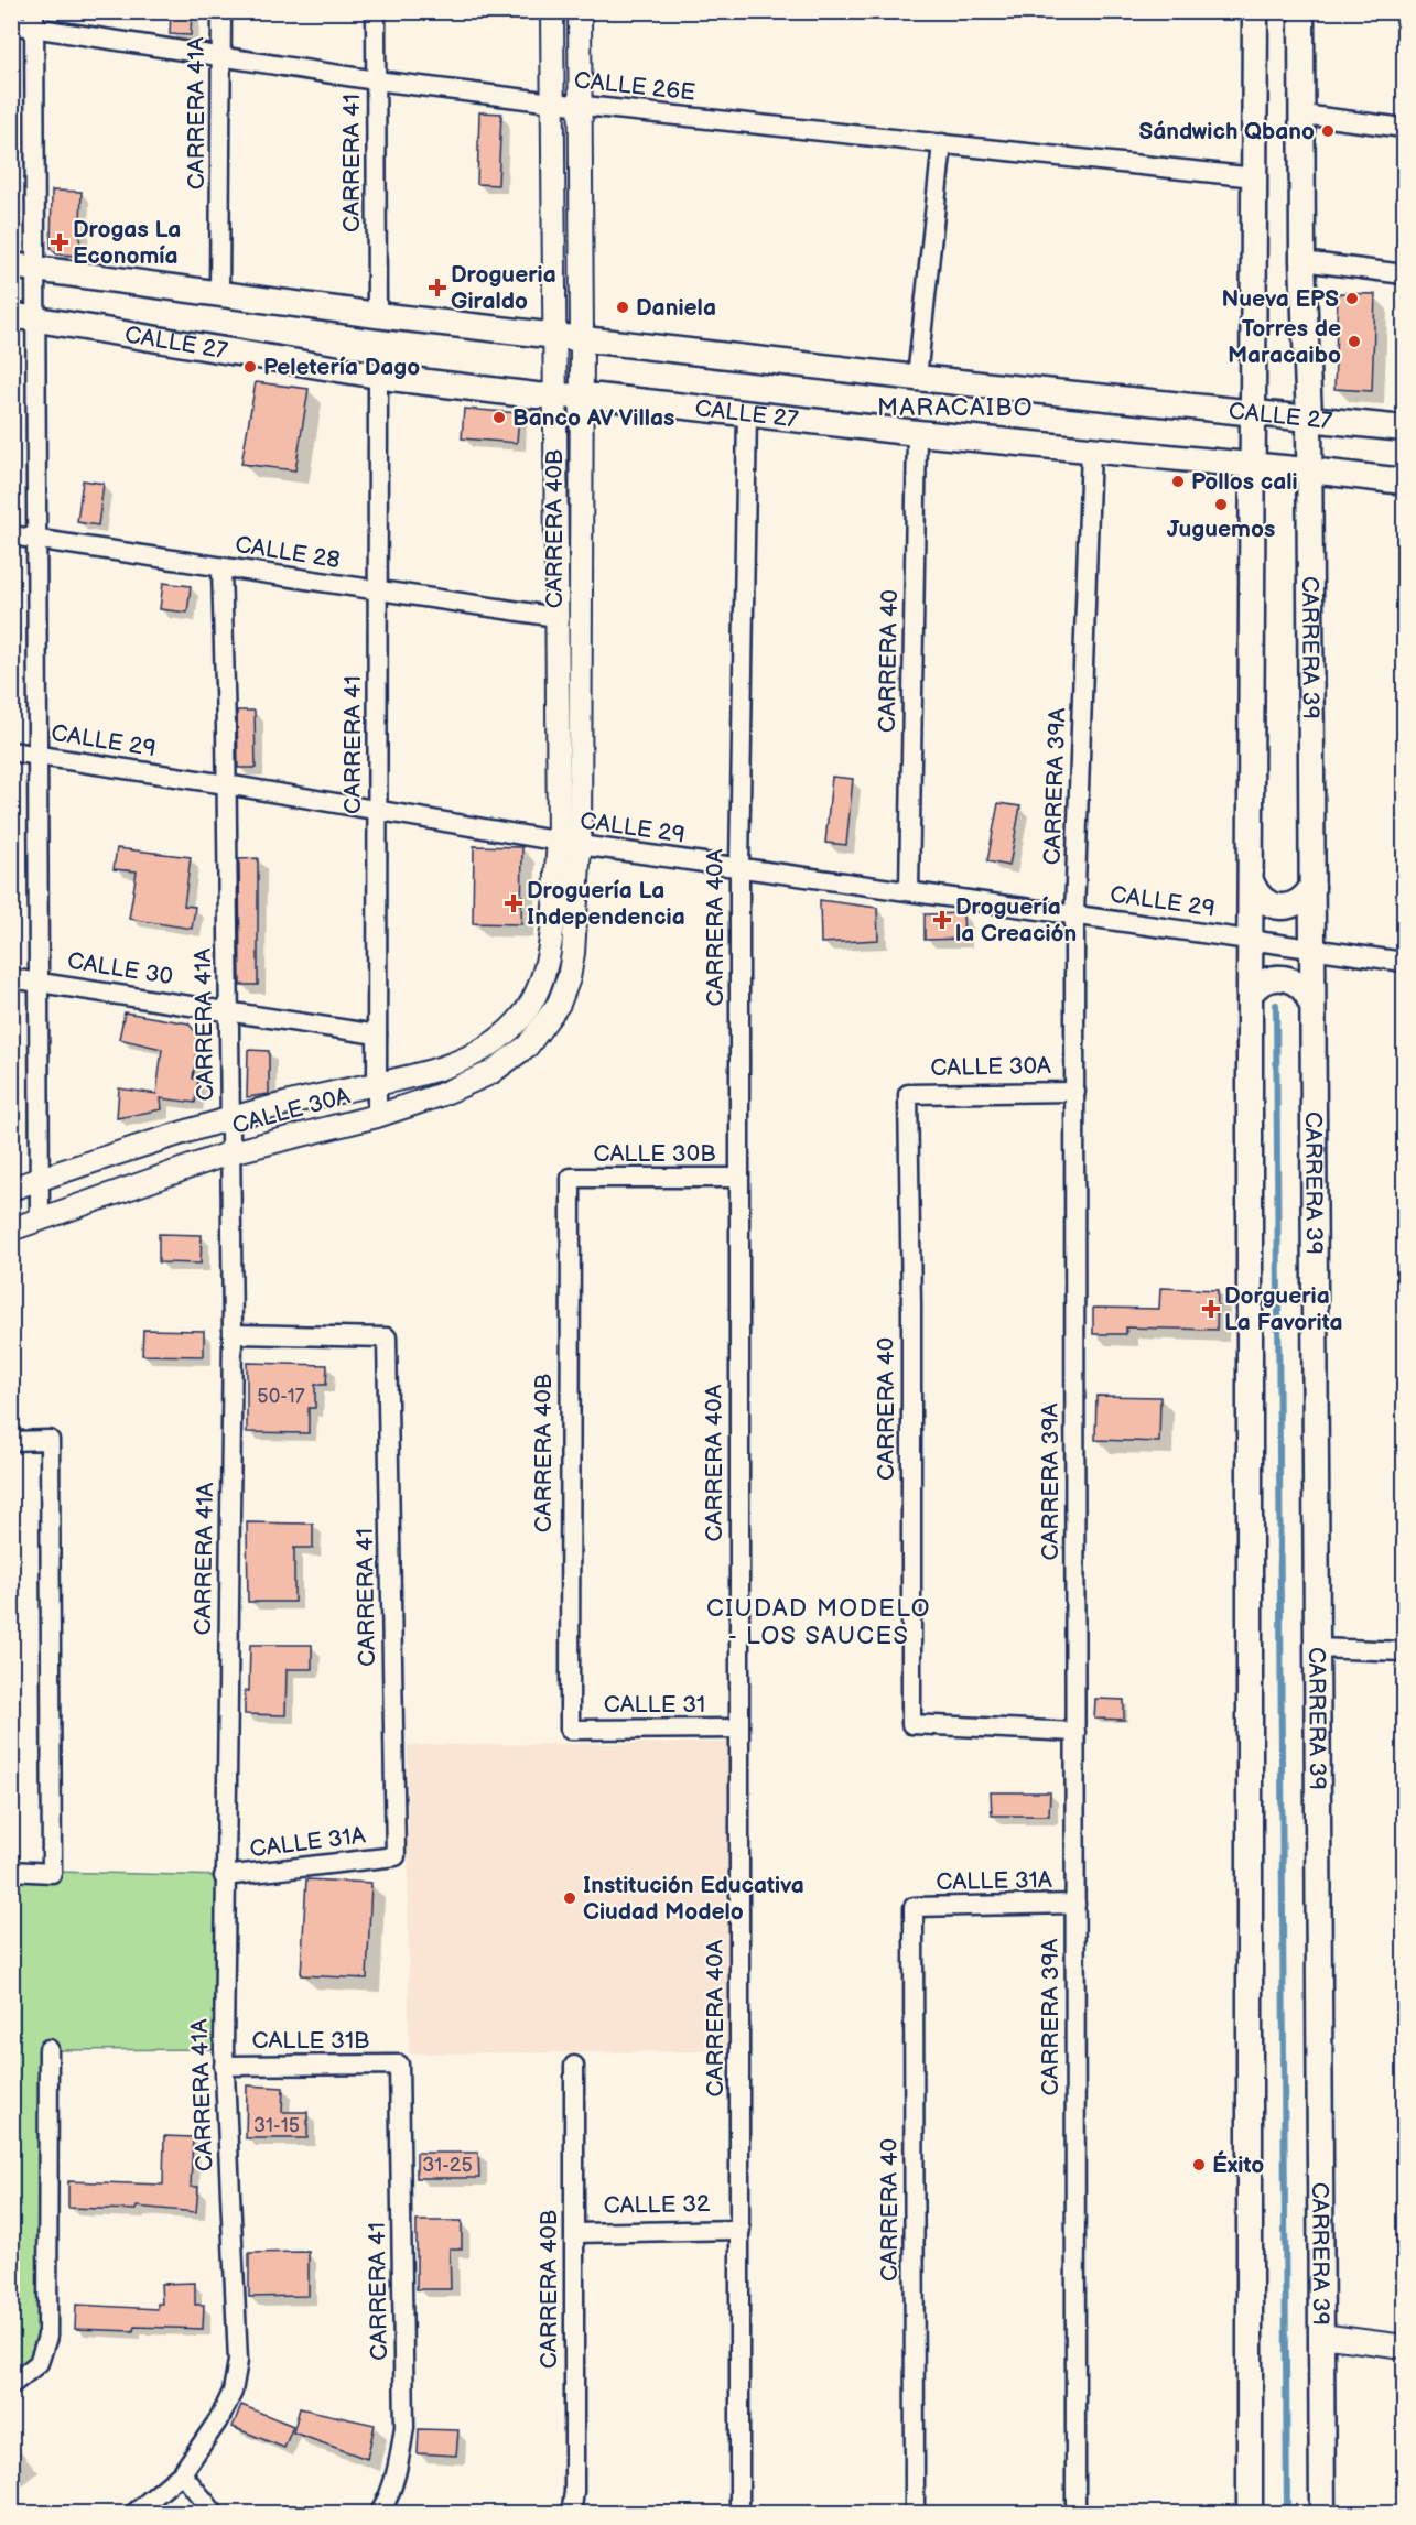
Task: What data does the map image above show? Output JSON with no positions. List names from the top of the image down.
{
  "streets": {
    "main road": ["CALLE 27", "CARRERA 39"],
    "street": [
      "CALLE 26E",
      "CARRERA 41A",
      "CARRERA 41",
      "CARRERA 40B",
      "CALLE 28",
      "CARRERA 40",
      "CALLE 29",
      "CARRERA 39A",
      "CARRERA 40A",
      "CALLE 30",
      "CALLE 30A",
      "CALLE 30B",
      "CALLE 31",
      "CALLE 31A",
      "CALLE 31B",
      "CALLE 32"
    ]
  },
  "crossings": [
    ["CALLE 26E", "CARRERA 41A"],
    ["CALLE 26E", "CARRERA 41"],
    ["CALLE 26E", "CARRERA 40B"],
    ["CARRERA 41A", "CARRERA 41"],
    ["CARRERA 41A", "CALLE 27"],
    ["CARRERA 41A", "CALLE 28"],
    ["CARRERA 41A", "CALLE 29"],
    ["CARRERA 41A", "CALLE 30"],
    ["CARRERA 41A", "CALLE 30A"],
    ["CARRERA 41A", "CALLE 31A"],
    ["CARRERA 41A", "CALLE 31B"],
    ["CARRERA 41", "CALLE 27"],
    ["CARRERA 41", "CALLE 28"],
    ["CARRERA 41", "CALLE 29"],
    ["CARRERA 41", "CALLE 30"],
    ["CARRERA 41", "CALLE 30A"],
    ["CARRERA 41", "CALLE 31A"],
    ["CARRERA 41", "CALLE 31B"],
    ["CALLE 27", "CARRERA 40B"],
    ["CALLE 27", "CARRERA 39"],
    ["CALLE 27", "CARRERA 40"],
    ["CALLE 27", "CARRERA 39A"],
    ["CALLE 27", "CARRERA 40A"],
    ["CARRERA 40B", "CALLE 28"],
    ["CARRERA 40B", "CALLE 29"],
    ["CARRERA 40B", "CALLE 30A"],
    ["CARRERA 40B", "CALLE 30B"],
    ["CARRERA 40B", "CALLE 31"],
    ["CARRERA 40B", "CALLE 32"],
    ["CARRERA 39", "CALLE 29"],
    ["CARRERA 40", "CALLE 29"],
    ["CARRERA 40", "CARRERA 39A"],
    ["CARRERA 40", "CALLE 30A"],
    ["CARRERA 40", "CALLE 31A"],
    ["CALLE 29", "CARRERA 39A"],
    ["CALLE 29", "CARRERA 40A"],
    ["CARRERA 39A", "CALLE 30A"],
    ["CARRERA 39A", "CALLE 31A"],
    ["CARRERA 40A", "CALLE 30B"],
    ["CARRERA 40A", "CALLE 31"],
    ["CARRERA 40A", "CALLE 32"]
  ],
  "districts": ["MARACAIBO", "CIUDAD MODELO - LOS SAUCES"],
  "places": {
    "other": [
      "Sándwich Qbano",
      "Nueva EPS",
      "Daniela",
      "Torres de Maracaibo",
      "Peletería Dago",
      "Banco AV Villas",
      "Pollos cali",
      "Juguemos",
      "Institución Educativa Ciudad Modelo",
      "Éxito"
    ],
    "health": [
      "Drogas La Economía",
      "Drogueria Giraldo",
      "Droguería La Independencia",
      "Droguería la Creación",
      "Dorgueria La Favorita"
    ]
  },
  "house_numbers": ["50-17", "31-15", "31-25"]
}
